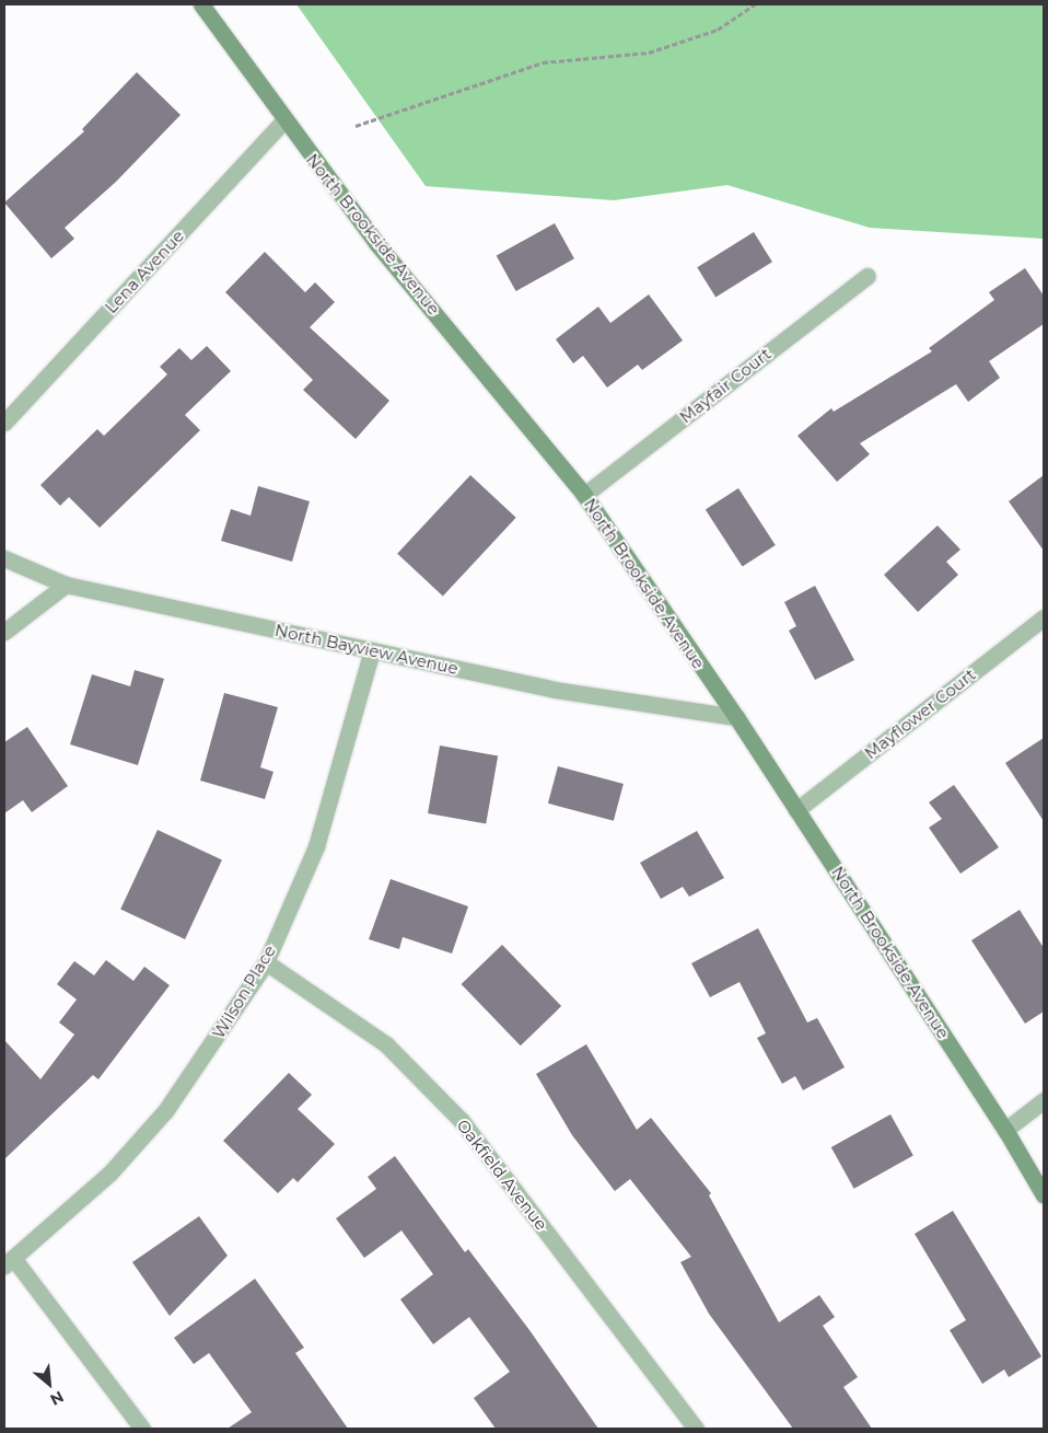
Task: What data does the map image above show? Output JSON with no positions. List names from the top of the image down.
{
  "streets": {
    "main road": ["North Brookside Avenue"],
    "street": [
      "Lena Avenue",
      "Mayfair Court",
      "North Bayview Avenue",
      "Mayflower Court",
      "Wilson Place",
      "Oakfield Avenue"
    ]
  },
  "crossings": [
    ["North Brookside Avenue", "Lena Avenue"],
    ["North Brookside Avenue", "Mayfair Court"],
    ["North Brookside Avenue", "North Bayview Avenue"],
    ["North Brookside Avenue", "Mayflower Court"],
    ["North Bayview Avenue", "Wilson Place"],
    ["Wilson Place", "Oakfield Avenue"]
  ],
  "north": "bottom right"
}
